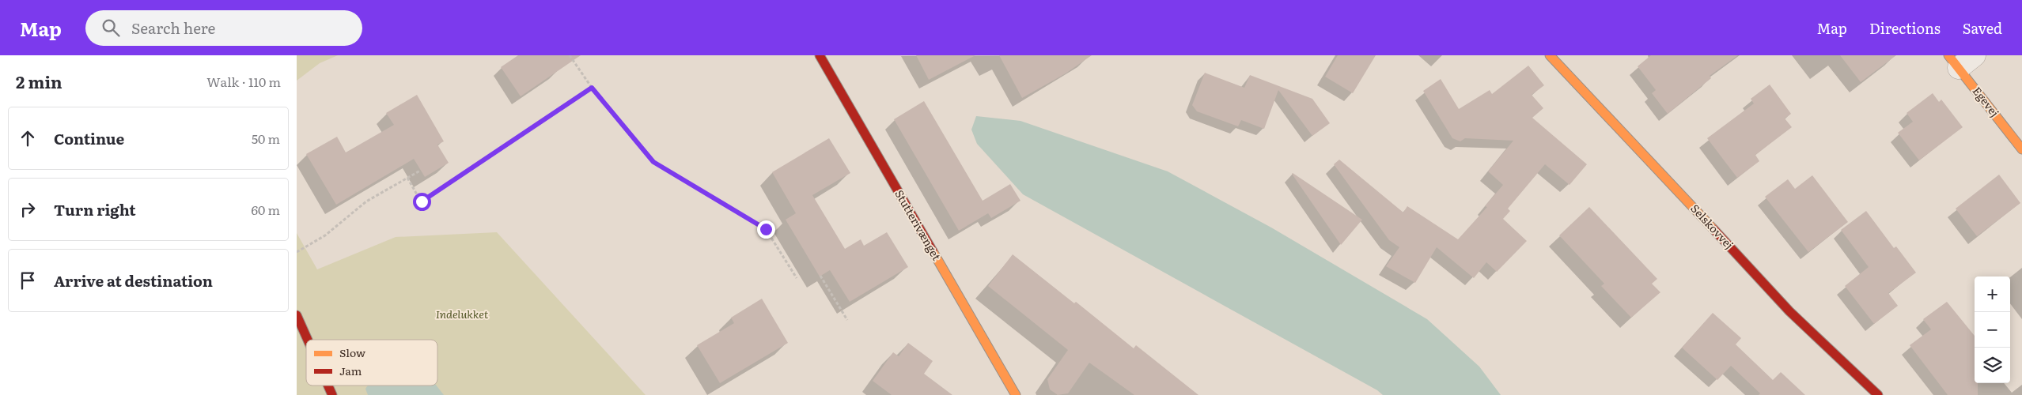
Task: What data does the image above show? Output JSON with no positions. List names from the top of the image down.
{
  "streets": {
    "street": ["Egevej", "Stutterivænget", "Selskovvej"]
  },
  "parks": ["Indelukket"],
  "legend": ["Slow", "Jam"],
  "page": {
    "header": "Map",
    "search": "Search here",
    "nav": ["Map", "Directions", "Saved"],
    "heading": ["2 min", "Walk · 110 m"],
    "list": [
      ["Continue", "50 m"],
      ["Turn right", "60 m"],
      "Arrive at destination"
    ],
    "map_buttons": ["+", "−"]
  }
}
